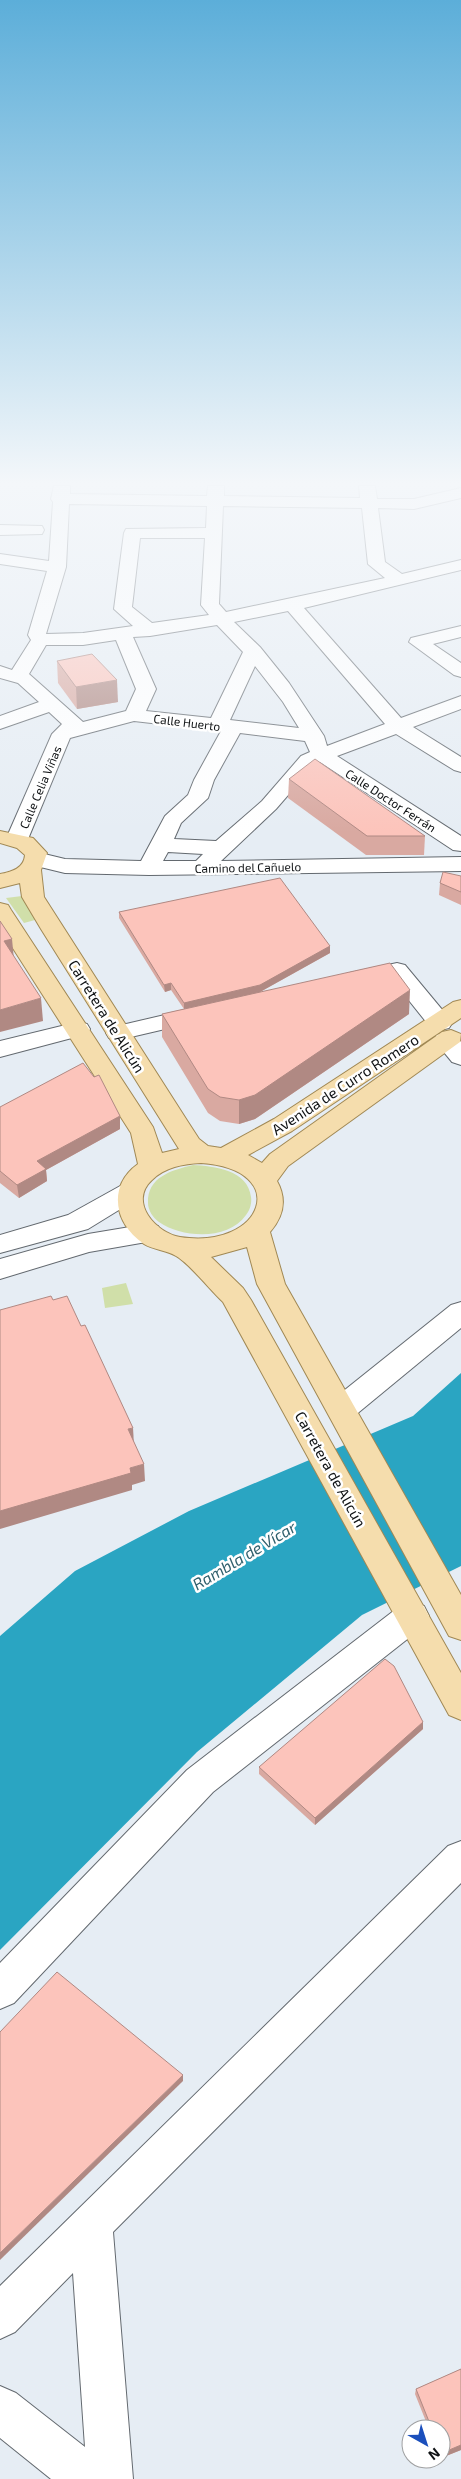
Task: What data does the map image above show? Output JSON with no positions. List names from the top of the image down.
{
  "streets": {
    "main road": ["Carretera de Alicún", "Avenida de Curro Romero"],
    "street": [
      "Calle Huerto",
      "Calle Celia Viñas",
      "Calle Doctor Ferrán",
      "Camino del Cañuelo"
    ]
  },
  "crossings": [
    ["Calle Huerto", "Calle Celia Viñas"],
    ["Calle Huerto", "Calle Doctor Ferrán"],
    ["Camino del Cañuelo", "Carretera de Alicún"],
    ["Carretera de Alicún", "Avenida de Curro Romero"]
  ],
  "water": ["Rambla de Vícar"],
  "north": "bottom right"
}
